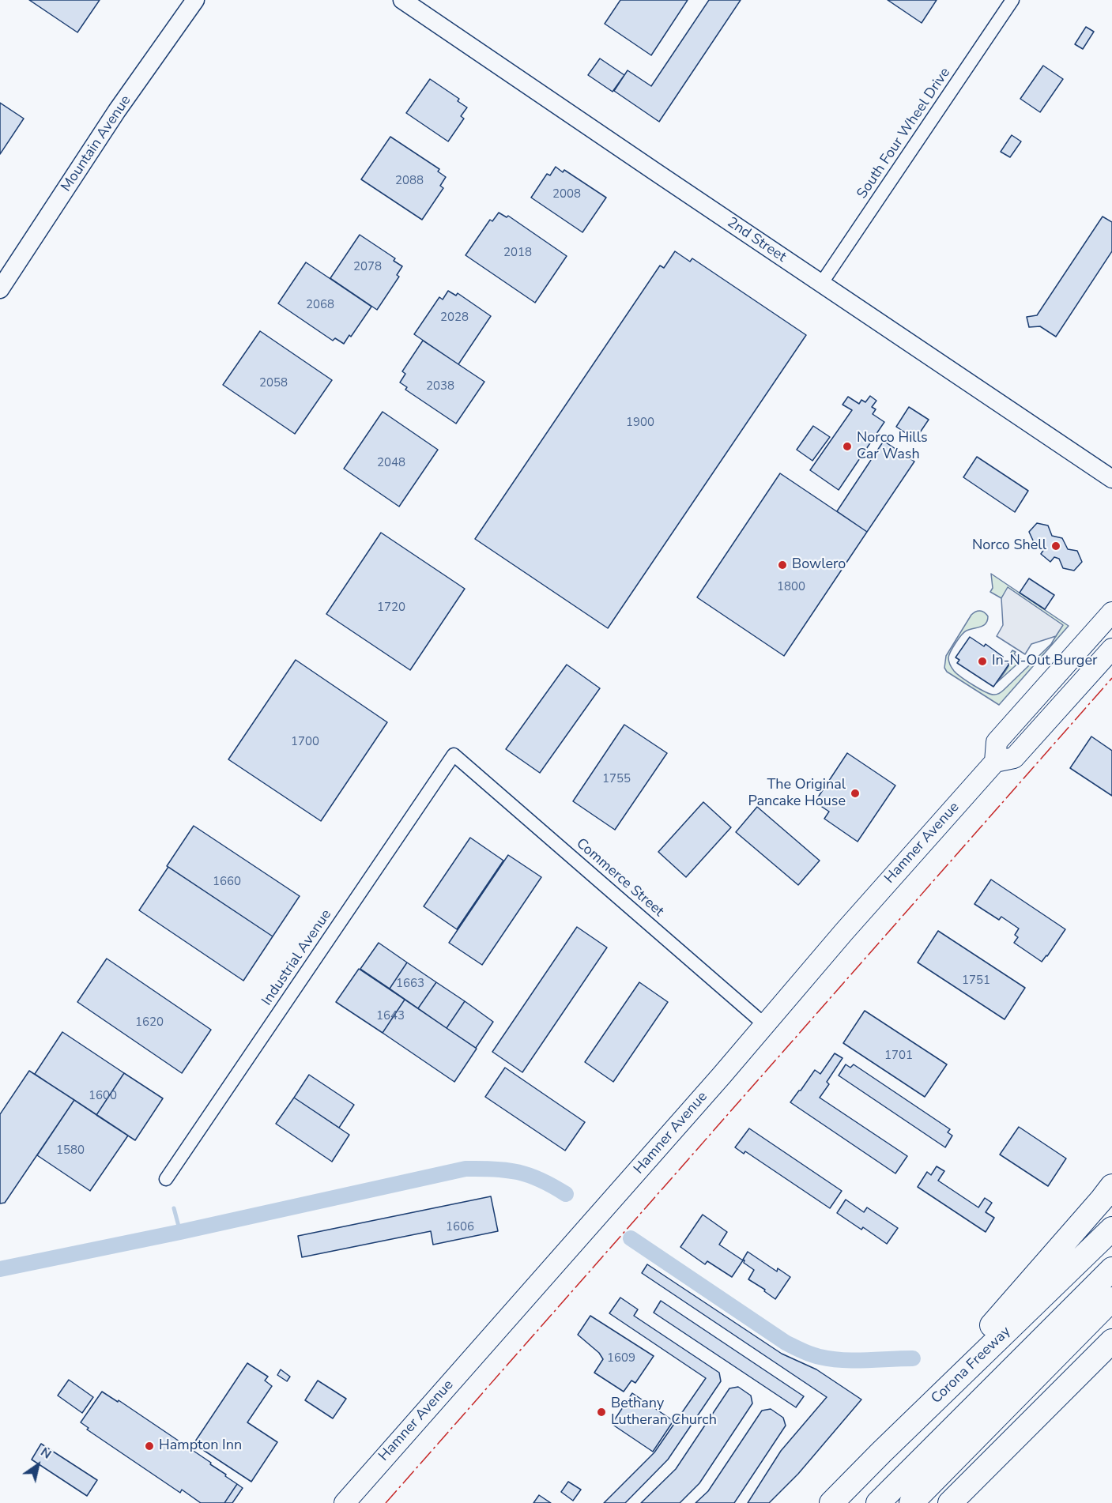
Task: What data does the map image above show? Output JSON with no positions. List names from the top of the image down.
{
  "streets": {
    "highway": ["Corona Freeway"],
    "main road": ["Mountain Avenue", "2nd Street", "Hamner Avenue"],
    "street": ["South Four Wheel Drive", "Commerce Street", "Industrial Avenue"]
  },
  "crossings": [
    ["South Four Wheel Drive", "2nd Street"],
    ["Hamner Avenue", "Commerce Street"],
    ["Commerce Street", "Industrial Avenue"]
  ],
  "places": [
    "Norco Hills Car Wash",
    "Norco Shell",
    "Bowlero",
    "In-N-Out Burger",
    "The Original Pancake House",
    "Bethany Lutheran Church",
    "Hampton Inn"
  ],
  "house_numbers": [
    "2088",
    "2008",
    "2018",
    "2078",
    "2068",
    "2028",
    "2058",
    "2038",
    "1900",
    "2048",
    "1800",
    "1720",
    "1700",
    "1755",
    "1660",
    "1751",
    "1663",
    "1643",
    "1620",
    "1701",
    "1600",
    "1580",
    "1606",
    "1609"
  ],
  "north": "top right"
}
